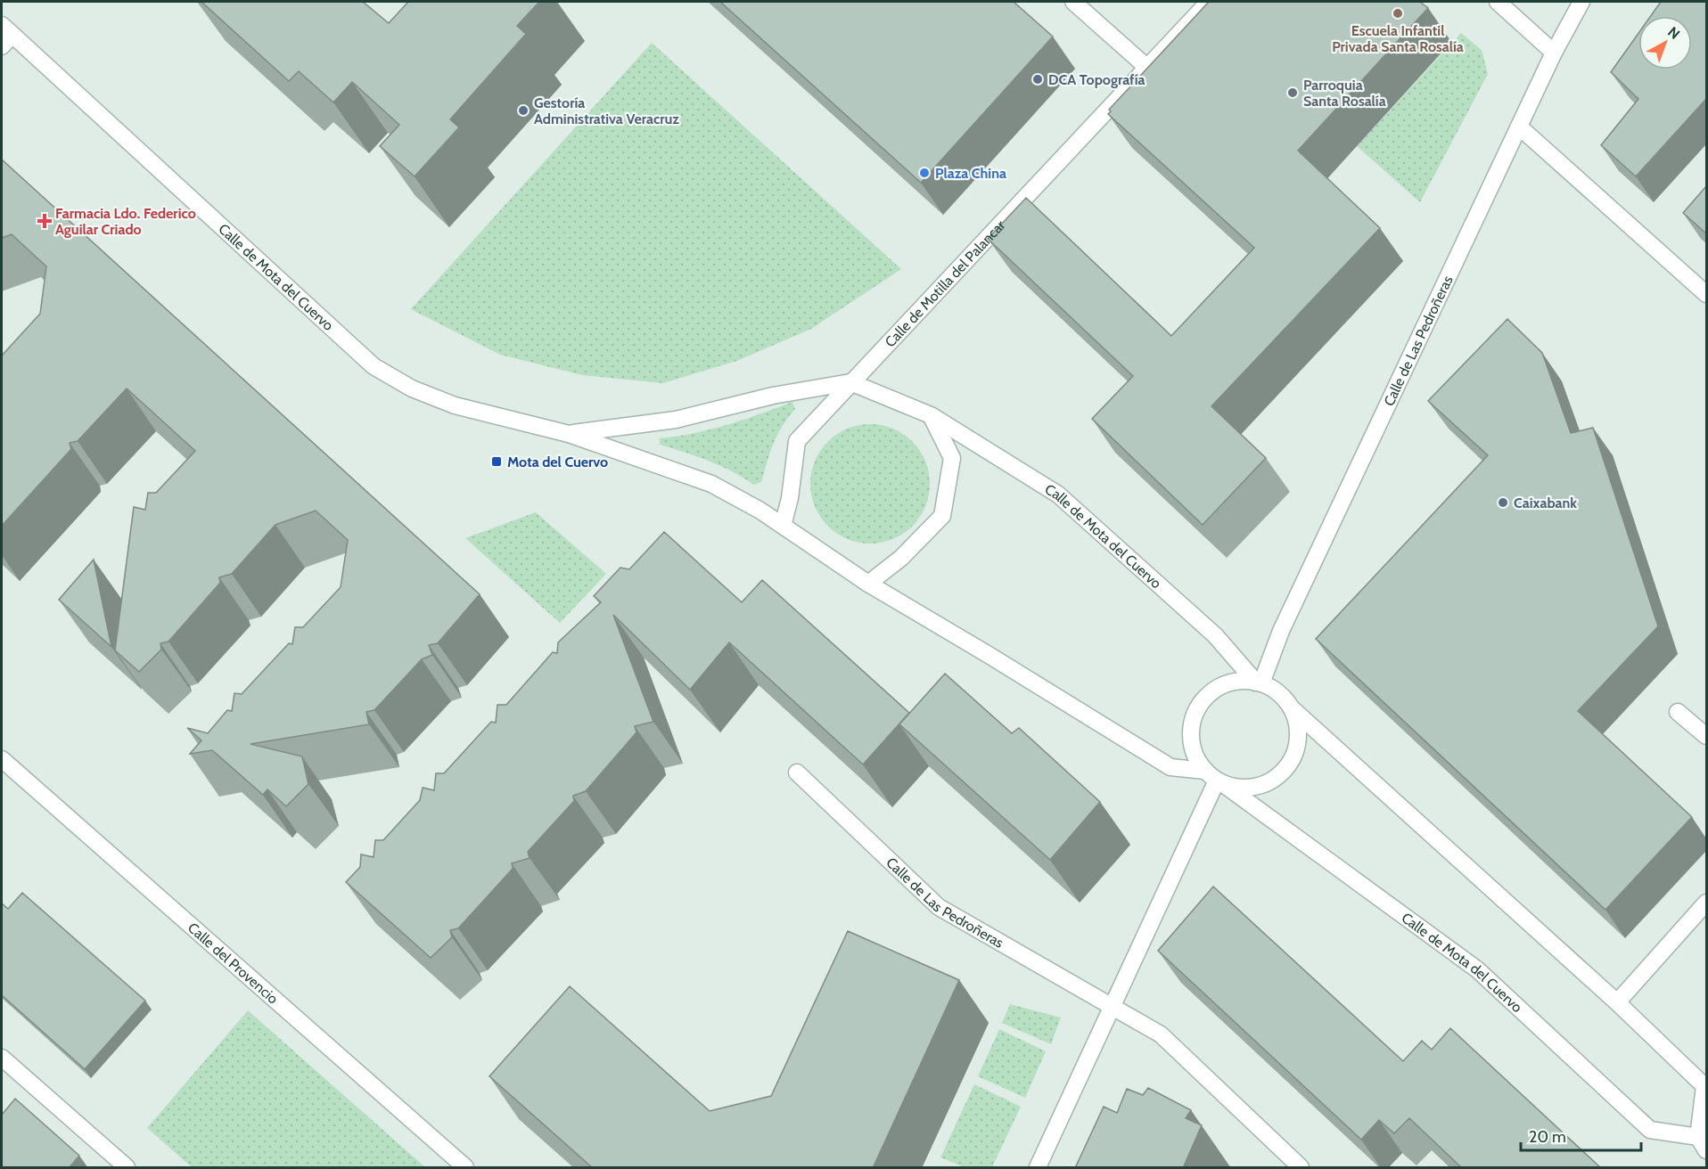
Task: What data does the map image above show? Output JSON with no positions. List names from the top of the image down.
{
  "streets": {
    "street": [
      "Calle de Mota del Cuervo",
      "Calle de Motilla del Palancar",
      "Calle de Las Pedroñeras",
      "Calle del Provencio"
    ]
  },
  "crossings": [
    ["Calle de Mota del Cuervo", "Calle de Motilla del Palancar"],
    ["Calle de Mota del Cuervo", "Calle de Las Pedroñeras"]
  ],
  "places": {
    "other": [
      "Escuela Infantil Privada Santa Rosalía",
      "DCA Topografía",
      "Parroquia Santa Rosalía",
      "Gestoría Administrativa Veracruz",
      "Plaza China",
      "Caixabank"
    ],
    "health": ["Farmacia Ldo. Federico Aguilar Criado"],
    "transit": ["Mota del Cuervo"]
  },
  "scale_bar": "20 m",
  "north": "top right"
}
